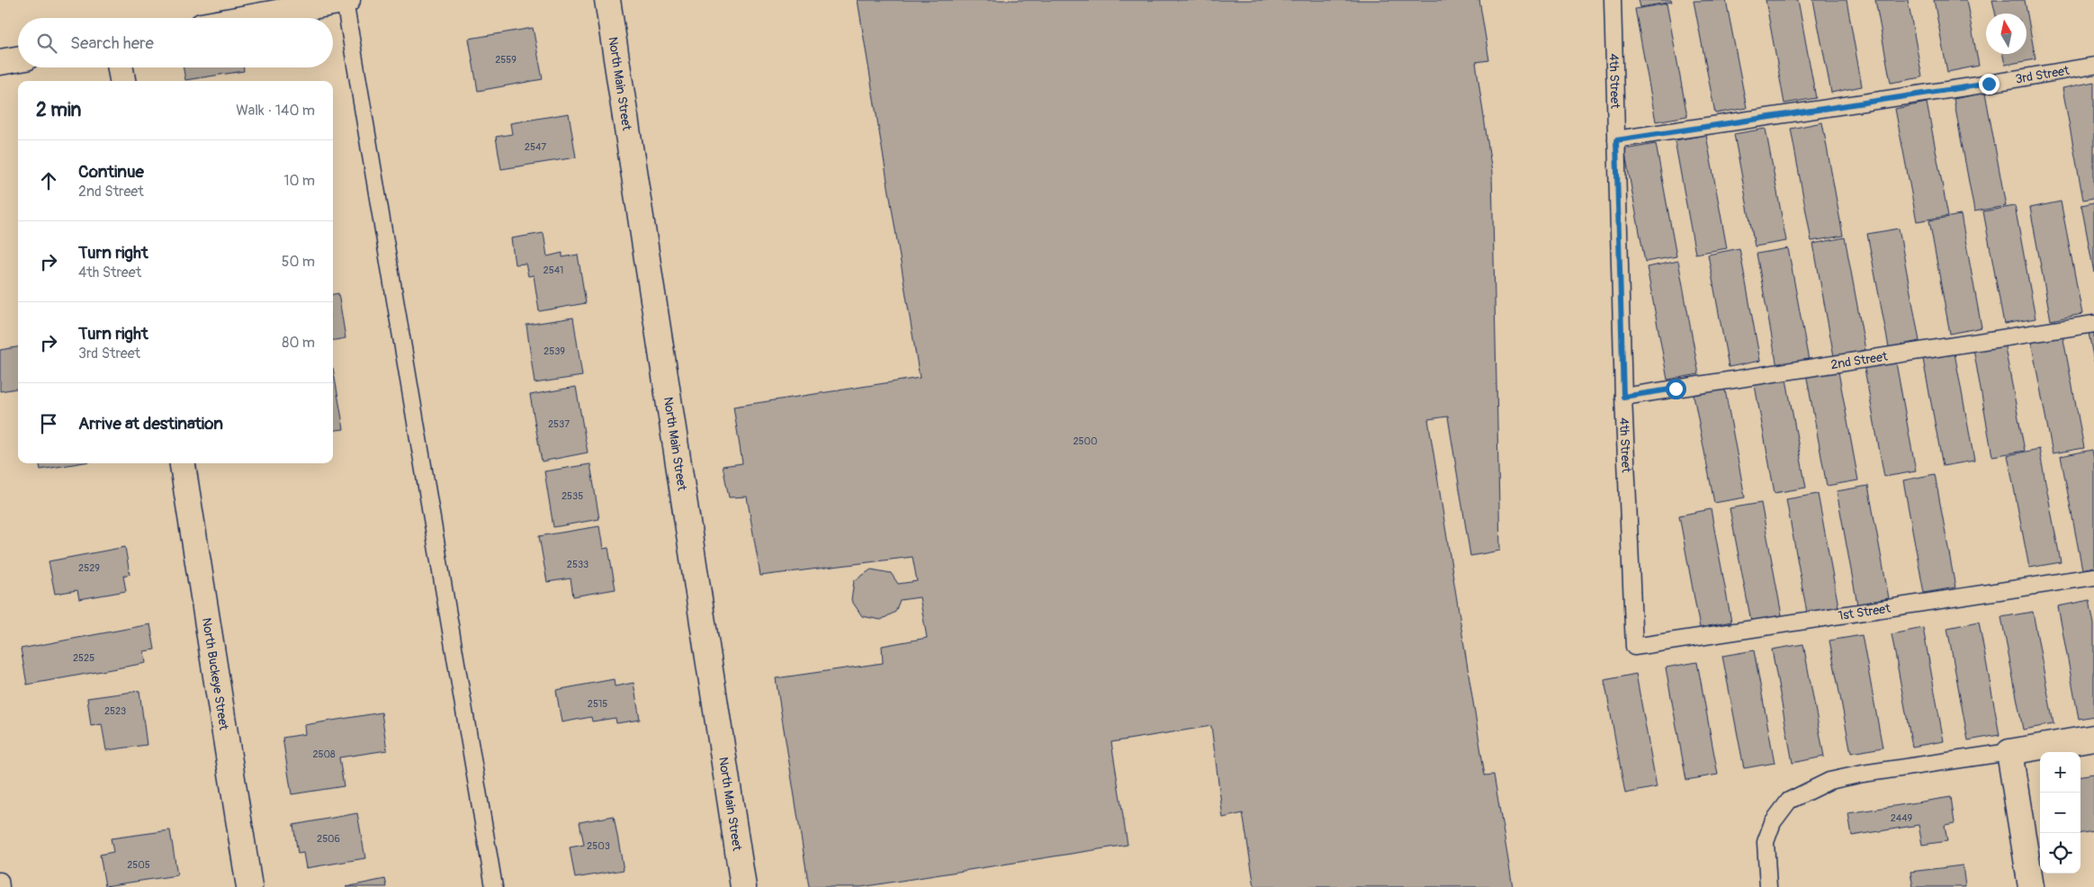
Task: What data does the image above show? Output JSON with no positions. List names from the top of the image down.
{
  "streets": {
    "street": ["North Main Street", "North Buckeye Street"],
    "lane": [
      "3rd Street",
      "4th Street",
      "2nd Street",
      "1st Street"
    ]
  },
  "crossings": [
    ["3rd Street", "4th Street"],
    ["4th Street", "2nd Street"],
    ["4th Street", "1st Street"]
  ],
  "house_numbers": [
    "2559",
    "2547",
    "2541",
    "2539",
    "2537",
    "2500",
    "2535",
    "2533",
    "2529",
    "2525",
    "2515",
    "2523",
    "2508",
    "2449",
    "2506",
    "2503",
    "2505"
  ],
  "north": "top",
  "page": {
    "search": "Search here",
    "heading": ["2 min", "Walk · 140 m"],
    "list": [
      ["Continue", "2nd Street", "10 m"],
      ["Turn right", "4th Street", "50 m"],
      ["Turn right", "3rd Street", "80 m"],
      "Arrive at destination"
    ],
    "map_buttons": ["+", "−"]
  }
}
